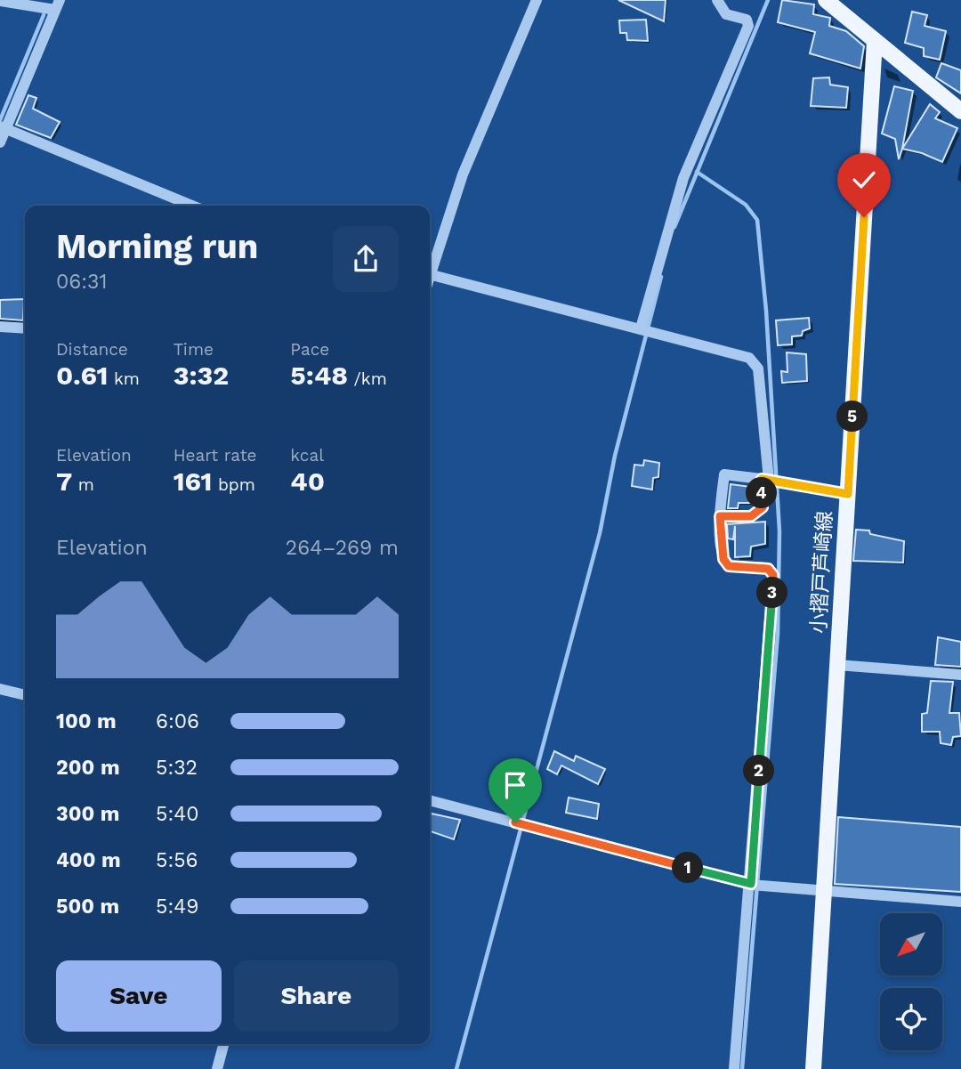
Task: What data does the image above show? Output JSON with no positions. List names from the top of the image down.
{
  "streets": {
    "main road": ["小摺戸芦崎線"]
  },
  "north": "bottom left",
  "page": {
    "heading": ["Morning run", "06:31"],
    "stats": [
      ["Distance", "0.61 km"],
      ["Time", "3:32"],
      ["Pace", "5:48 /km"],
      ["Elevation", "7 m"],
      ["Heart rate", "161 bpm"],
      ["kcal", "40"]
    ],
    "pins": [
      "5",
      "4",
      "3",
      "2",
      "1"
    ],
    "chart": ["Elevation", "264–269 m"],
    "list": [
      {
        "name": "100 m",
        "note": "6:06"
      },
      {
        "name": "200 m",
        "note": "5:32"
      },
      {
        "name": "300 m",
        "note": "5:40"
      },
      {
        "name": "400 m",
        "note": "5:56"
      },
      {
        "name": "500 m",
        "note": "5:49"
      }
    ],
    "buttons": ["Save", "Share"]
  }
}
